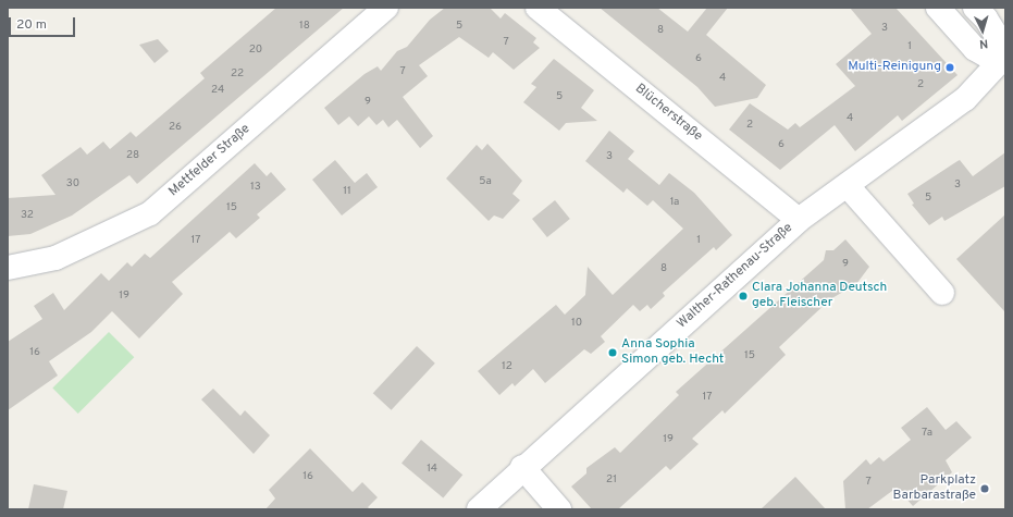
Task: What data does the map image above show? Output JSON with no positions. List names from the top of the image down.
{
  "streets": {
    "street": ["Blücherstraße", "Mettfelder Straße", "Walther-Rathenau-Straße"]
  },
  "crossings": [
    ["Blücherstraße", "Walther-Rathenau-Straße"]
  ],
  "places": [
    "Multi-Reinigung",
    "Clara Johanna Deutsch geb. Fleischer",
    "Anna Sophia Simon geb. Hecht",
    "Parkplatz Barbarastraße"
  ],
  "house_numbers": [
    "18",
    "5",
    "3",
    "8",
    "7",
    "1",
    "20",
    "6",
    "7",
    "22",
    "4",
    "2",
    "24",
    "5",
    "9",
    "4",
    "2",
    "26",
    "6",
    "28",
    "3",
    "5a",
    "30",
    "3",
    "13",
    "11",
    "5",
    "1a",
    "15",
    "32",
    "17",
    "1",
    "9",
    "8",
    "19",
    "10",
    "16",
    "15",
    "12",
    "17",
    "7a",
    "19",
    "14",
    "16",
    "21",
    "7"
  ],
  "scale_bar": "20 m",
  "north": "bottom"
}
